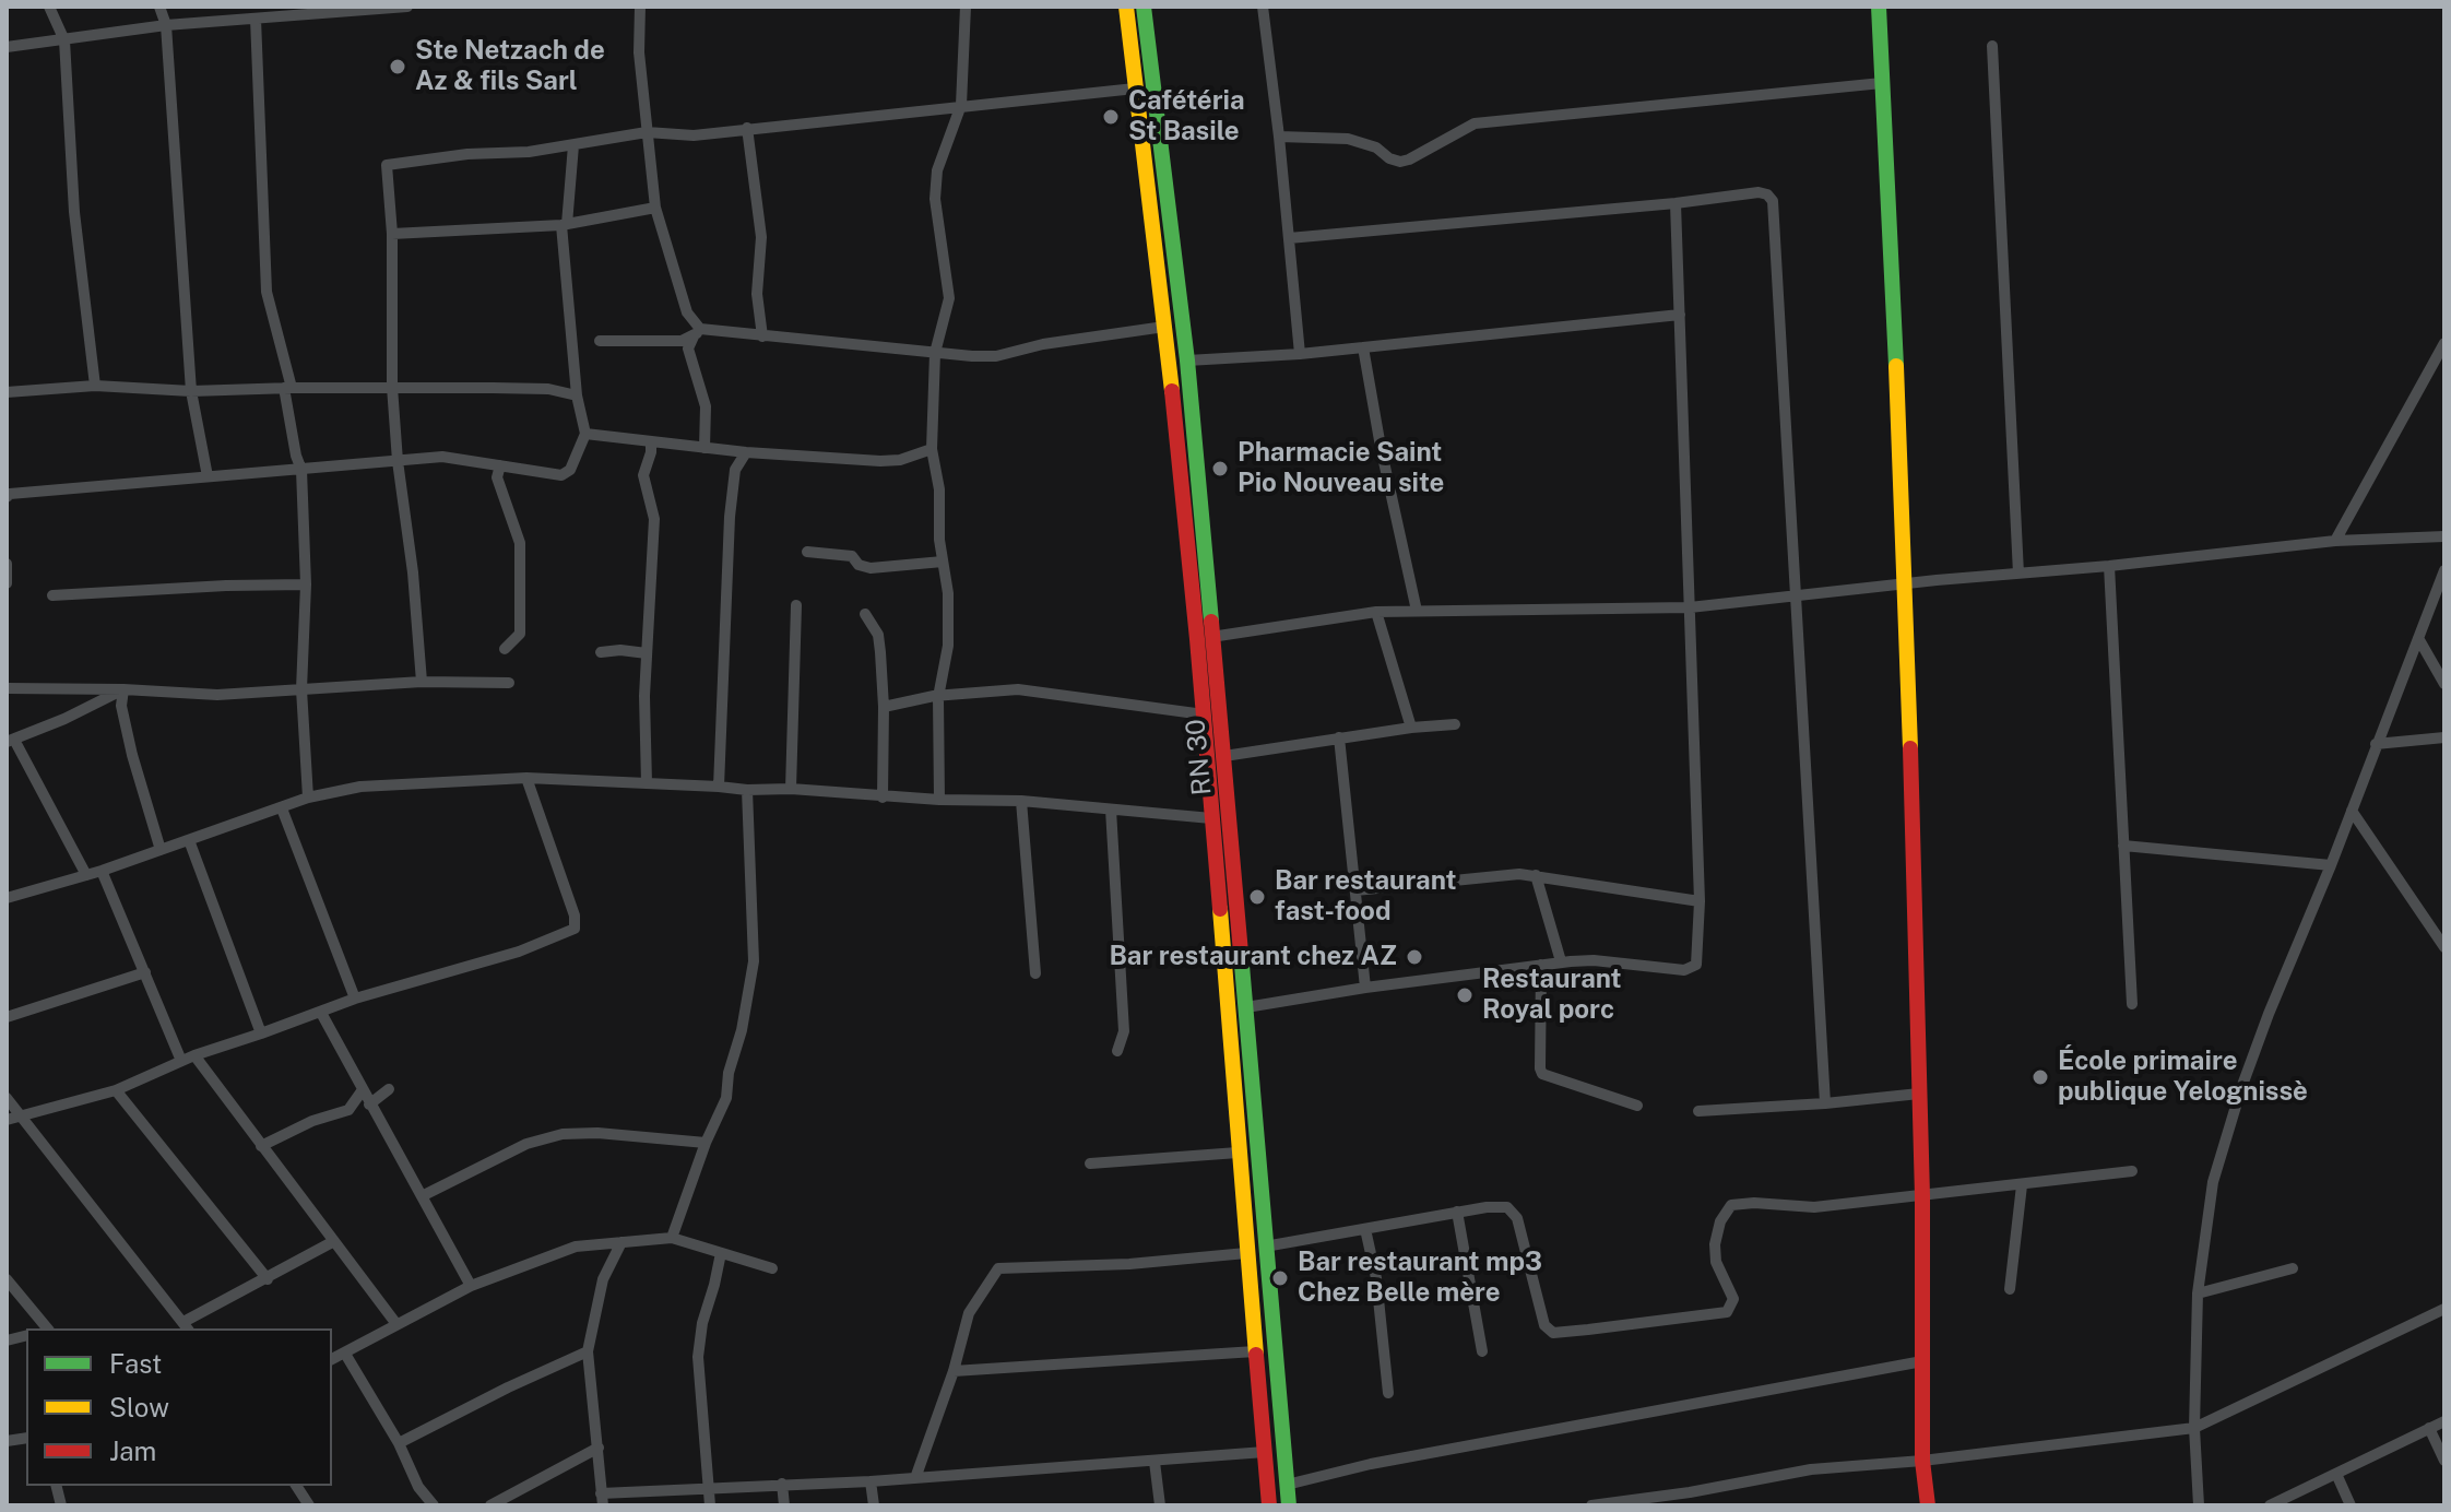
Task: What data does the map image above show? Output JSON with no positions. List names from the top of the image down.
{
  "streets": {
    "main road": ["RN 30"]
  },
  "places": [
    "Ste Netzach de Az & fils Sarl",
    "Cafétéria St Basile",
    "Pharmacie Saint Pio Nouveau site",
    "Bar restaurant fast-food",
    "Bar restaurant chez AZ",
    "Restaurant Royal porc",
    "École primaire publique Yelognissè",
    "Bar restaurant mp3 Chez Belle mère"
  ],
  "legend": ["Fast", "Slow", "Jam"]
}
